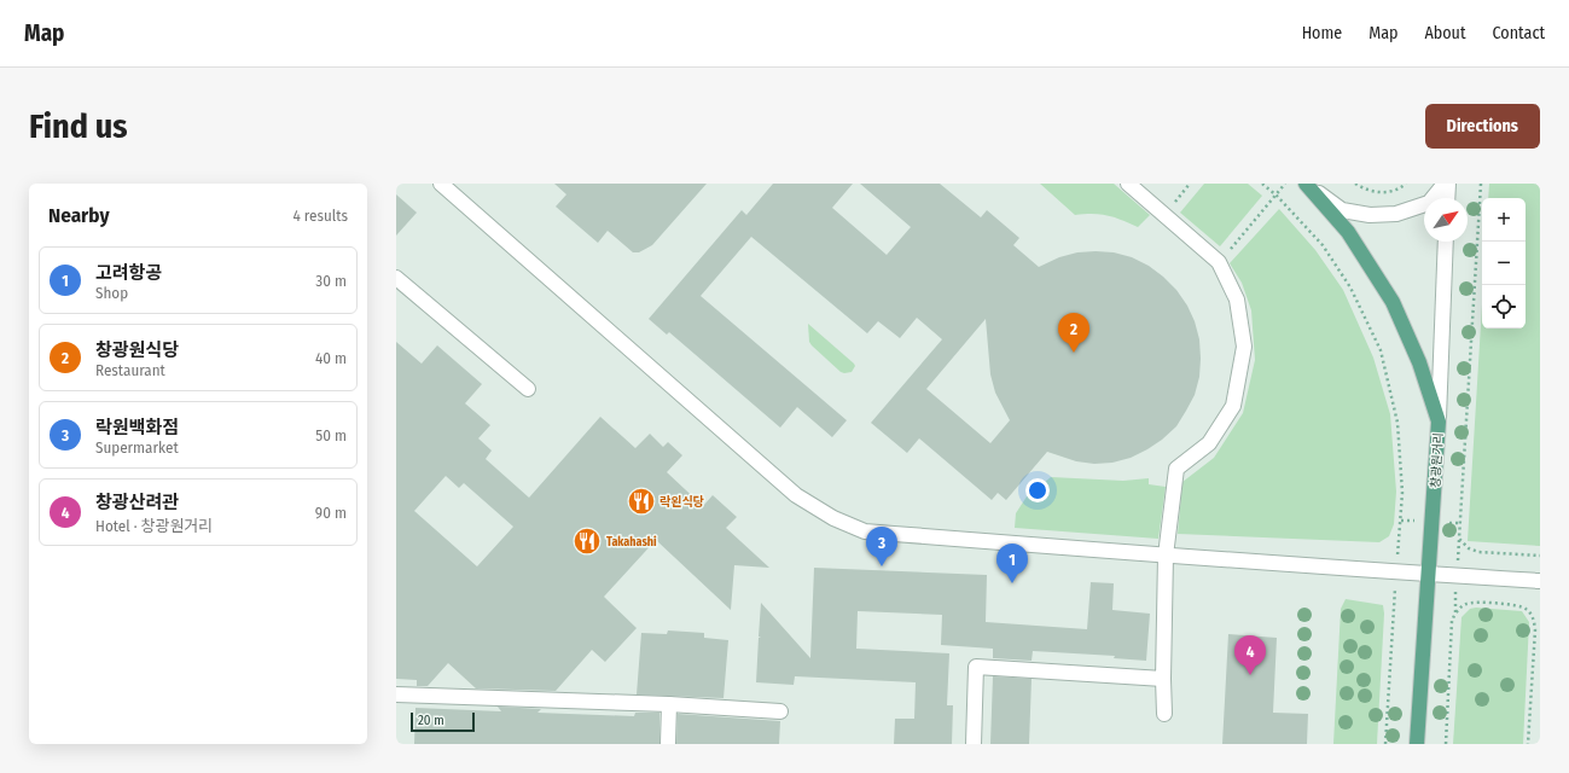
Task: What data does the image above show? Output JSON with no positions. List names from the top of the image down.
{
  "streets": {
    "main road": ["창광원거리"]
  },
  "places": {
    "restaurant": ["락왼식당", "Takahashi"]
  },
  "scale_bar": "20 m",
  "north": "top right",
  "page": {
    "header": "Map",
    "nav": [
      "Home",
      "Map",
      "About",
      "Contact"
    ],
    "buttons": "Directions",
    "title": "Find us",
    "heading": ["Nearby", "4 results"],
    "map_buttons": ["+", "−"],
    "list": [
      {
        "mark": "1",
        "name": "고려항공",
        "note": "Shop",
        "value": "30 m"
      },
      {
        "mark": "2",
        "name": "창광원식당",
        "note": "Restaurant",
        "value": "40 m"
      },
      {
        "mark": "3",
        "name": "락원백화점",
        "note": "Supermarket",
        "value": "50 m"
      },
      {
        "mark": "4",
        "name": "창광산려관",
        "note": "Hotel · 창광원거리",
        "value": "90 m"
      }
    ],
    "pins": [
      "2",
      "3",
      "1",
      "4"
    ],
    "scale": "20 m"
  }
}
